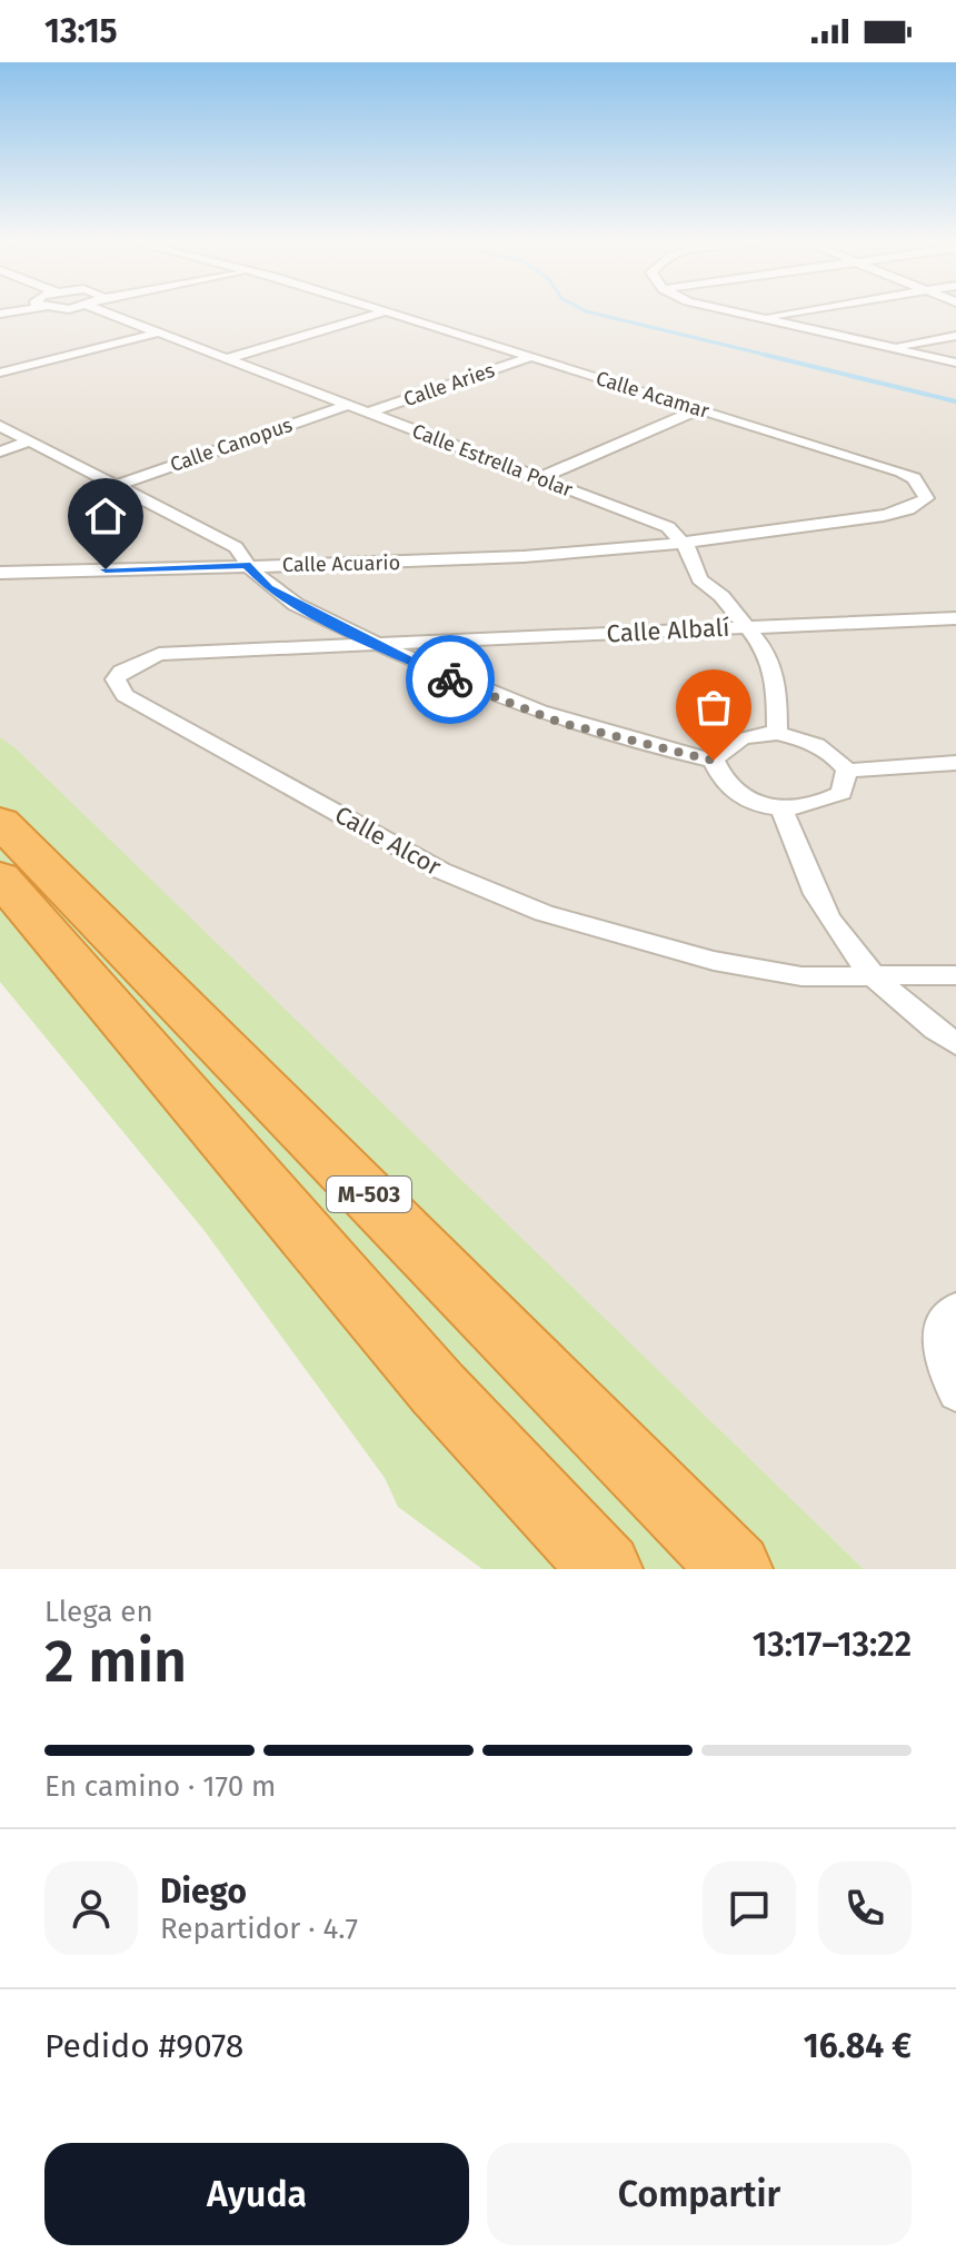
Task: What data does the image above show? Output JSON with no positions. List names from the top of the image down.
{
  "streets": {
    "highway": ["M-503"],
    "street": [
      "Calle Aries",
      "Calle Acamar",
      "Calle Canopus",
      "Calle Estrella Polar",
      "Calle Acuario",
      "Calle Albalí",
      "Calle Alcor"
    ]
  },
  "crossings": [
    ["Calle Aries", "Calle Acamar"],
    ["Calle Aries", "Calle Estrella Polar"],
    ["Calle Acamar", "Calle Estrella Polar"],
    ["Calle Acamar", "Calle Acuario"],
    ["Calle Canopus", "Calle Estrella Polar"],
    ["Calle Estrella Polar", "Calle Acuario"],
    ["Calle Estrella Polar", "Calle Albalí"],
    ["Calle Albalí", "Calle Alcor"]
  ],
  "page": {
    "status": "13:15",
    "heading": ["2 min", "Llega en", "13:17–13:22"],
    "panel": [
      "Diego",
      "Repartidor · 4.7",
      "Pedido #9078",
      "16.84 €"
    ],
    "bar": "En camino · 170 m",
    "buttons": ["Ayuda", "Compartir"]
  }
}
